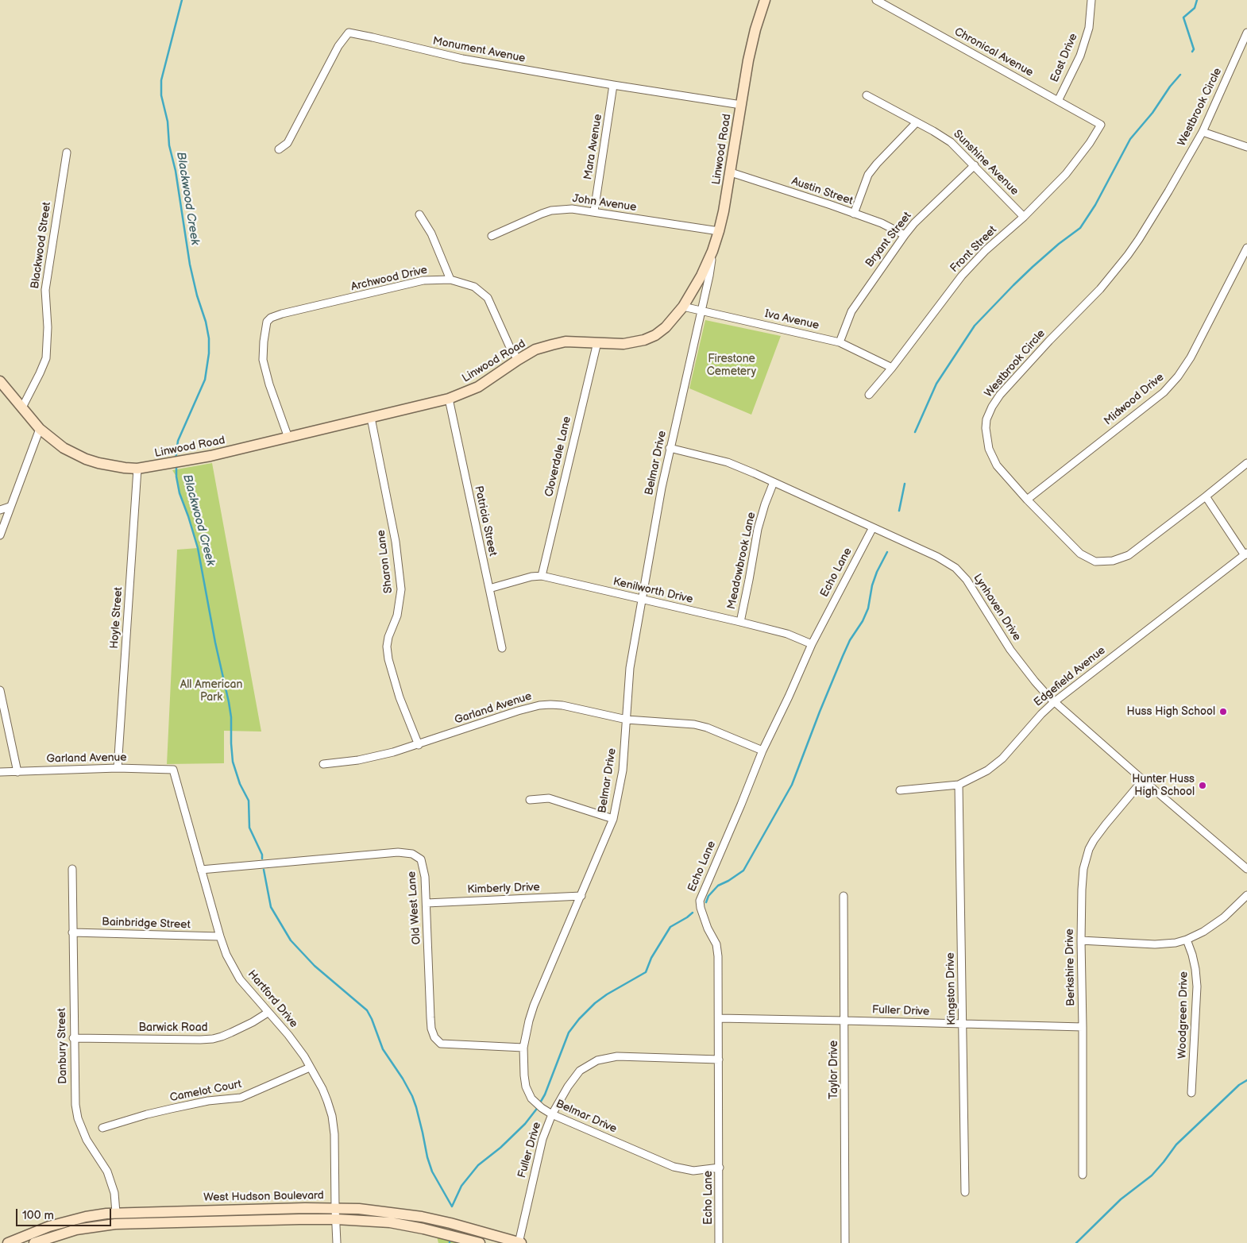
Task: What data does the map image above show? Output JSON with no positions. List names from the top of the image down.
{
  "streets": {
    "main road": ["Linwood Road", "West Hudson Boulevard"],
    "street": [
      "Monument Avenue",
      "Chronical Avenue",
      "East Drive",
      "Westbrook Circle",
      "Mara Avenue",
      "Sunshine Avenue",
      "Austin Street",
      "John Avenue",
      "Bryant Street",
      "Blackwood Street",
      "Front Street",
      "Archwood Drive",
      "Iva Avenue",
      "Midwood Drive",
      "Cloverdale Lane",
      "Belmar Drive",
      "Patricia Street",
      "Meadowbrook Lane",
      "Sharon Lane",
      "Echo Lane",
      "Kenilworth Drive",
      "Lynhaven Drive",
      "Hoyle Street",
      "Edgefield Avenue",
      "Garland Avenue",
      "Kimberly Drive",
      "Old West Lane",
      "Bainbridge Street",
      "Berkshire Drive",
      "Kingston Drive",
      "Hartford Drive",
      "Fuller Drive",
      "Woodgreen Drive",
      "Barwick Road",
      "Danbury Street",
      "Taylor Drive",
      "Camelot Court"
    ]
  },
  "crossings": [
    ["Monument Avenue", "Mara Avenue"],
    ["Monument Avenue", "Linwood Road"],
    ["Chronical Avenue", "East Drive"],
    ["Chronical Avenue", "Front Street"],
    ["Westbrook Circle", "Midwood Drive"],
    ["Mara Avenue", "John Avenue"],
    ["Linwood Road", "Austin Street"],
    ["Linwood Road", "John Avenue"],
    ["Linwood Road", "Blackwood Street"],
    ["Linwood Road", "Archwood Drive"],
    ["Linwood Road", "Iva Avenue"],
    ["Linwood Road", "Cloverdale Lane"],
    ["Linwood Road", "Belmar Drive"],
    ["Linwood Road", "Patricia Street"],
    ["Linwood Road", "Sharon Lane"],
    ["Linwood Road", "Hoyle Street"],
    ["Sunshine Avenue", "Bryant Street"],
    ["Sunshine Avenue", "Front Street"],
    ["Austin Street", "Bryant Street"],
    ["Bryant Street", "Iva Avenue"],
    ["Front Street", "Iva Avenue"],
    ["Iva Avenue", "Belmar Drive"],
    ["Cloverdale Lane", "Kenilworth Drive"],
    ["Belmar Drive", "Echo Lane"],
    ["Belmar Drive", "Kenilworth Drive"],
    ["Belmar Drive", "Lynhaven Drive"],
    ["Belmar Drive", "Garland Avenue"],
    ["Belmar Drive", "Kimberly Drive"],
    ["Belmar Drive", "Old West Lane"],
    ["Belmar Drive", "Fuller Drive"],
    ["Patricia Street", "Kenilworth Drive"],
    ["Meadowbrook Lane", "Kenilworth Drive"],
    ["Meadowbrook Lane", "Lynhaven Drive"],
    ["Sharon Lane", "Garland Avenue"],
    ["Echo Lane", "Kenilworth Drive"],
    ["Echo Lane", "Lynhaven Drive"],
    ["Echo Lane", "Garland Avenue"],
    ["Echo Lane", "Fuller Drive"],
    ["Lynhaven Drive", "Edgefield Avenue"],
    ["Lynhaven Drive", "Berkshire Drive"],
    ["Hoyle Street", "Garland Avenue"],
    ["Edgefield Avenue", "Kingston Drive"],
    ["Garland Avenue", "Hartford Drive"],
    ["Kimberly Drive", "Old West Lane"],
    ["Old West Lane", "Hartford Drive"],
    ["Bainbridge Street", "Hartford Drive"],
    ["Bainbridge Street", "Danbury Street"],
    ["Berkshire Drive", "Fuller Drive"],
    ["Kingston Drive", "Fuller Drive"],
    ["Hartford Drive", "Barwick Road"],
    ["Hartford Drive", "Camelot Court"],
    ["Hartford Drive", "West Hudson Boulevard"],
    ["Fuller Drive", "Taylor Drive"],
    ["Fuller Drive", "West Hudson Boulevard"],
    ["Barwick Road", "Danbury Street"],
    ["Danbury Street", "West Hudson Boulevard"]
  ],
  "water": ["Blackwood Creek"],
  "parks": ["Firestone Cemetery", "All American Park"],
  "places": ["Huss High School", "Hunter Huss High School"],
  "scale_bar": "100 m"
}
